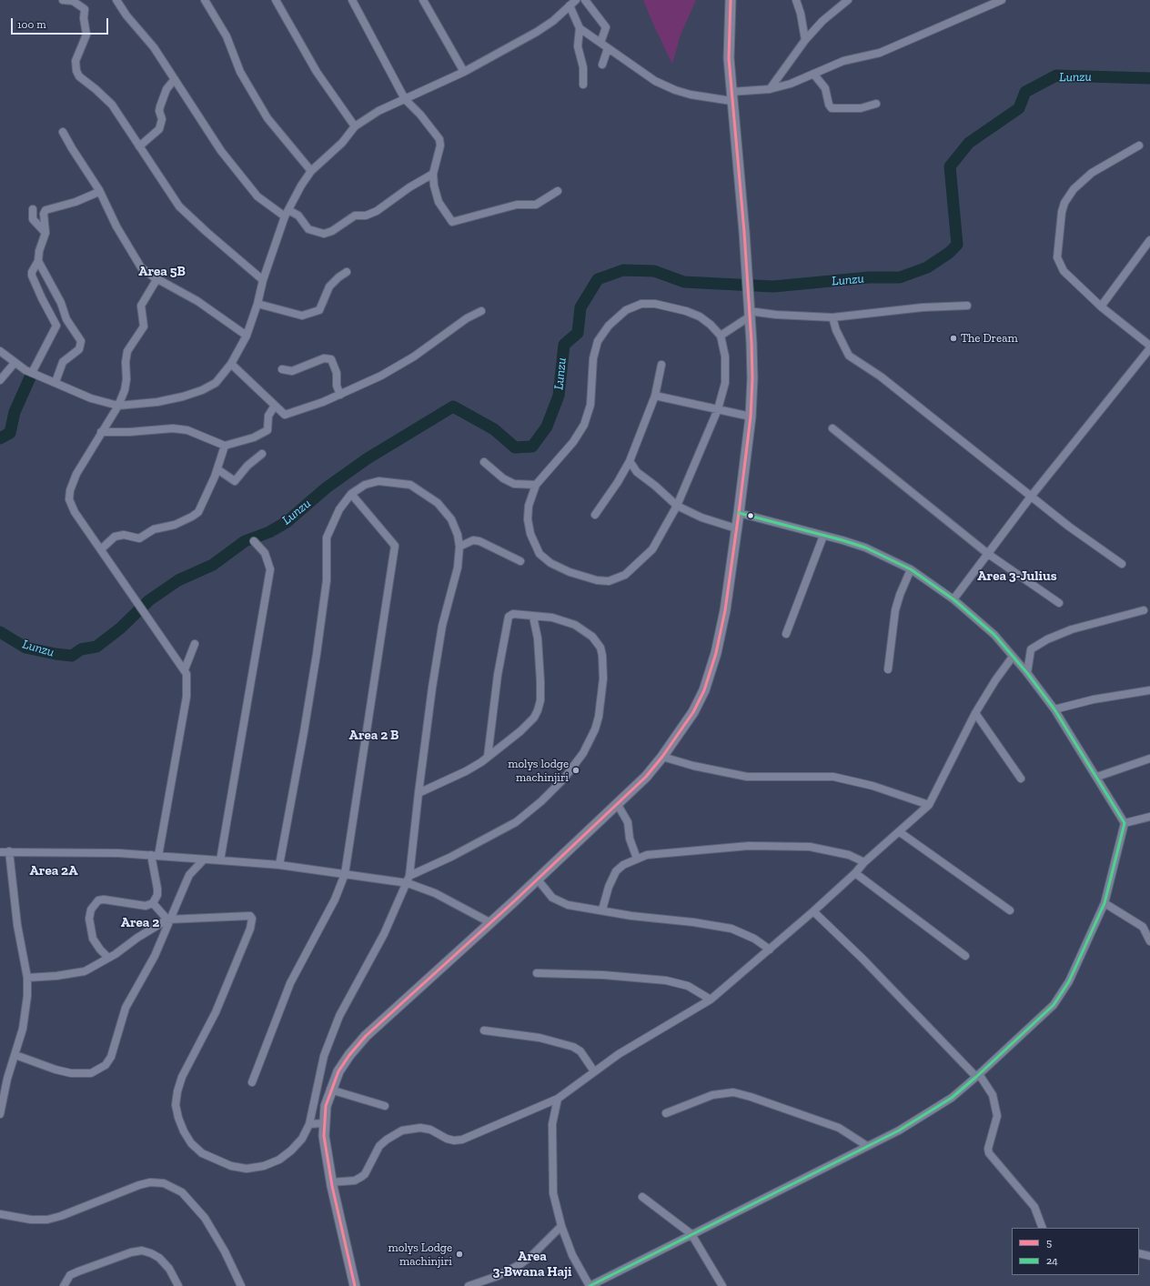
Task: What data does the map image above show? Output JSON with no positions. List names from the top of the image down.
{
  "districts": [
    "Area 5B",
    "Area 3-Julius",
    "Area 2 B",
    "Area 2A",
    "Area 2",
    "Area 3-Bwana Haji"
  ],
  "water": ["Lunzu"],
  "places": ["The Dream", "molys lodge machinjiri", "molys Lodge machinjiri"],
  "lines": ["transit line 5", "transit line 24"],
  "legend": ["5", "24"],
  "scale_bar": "100 m"
}
